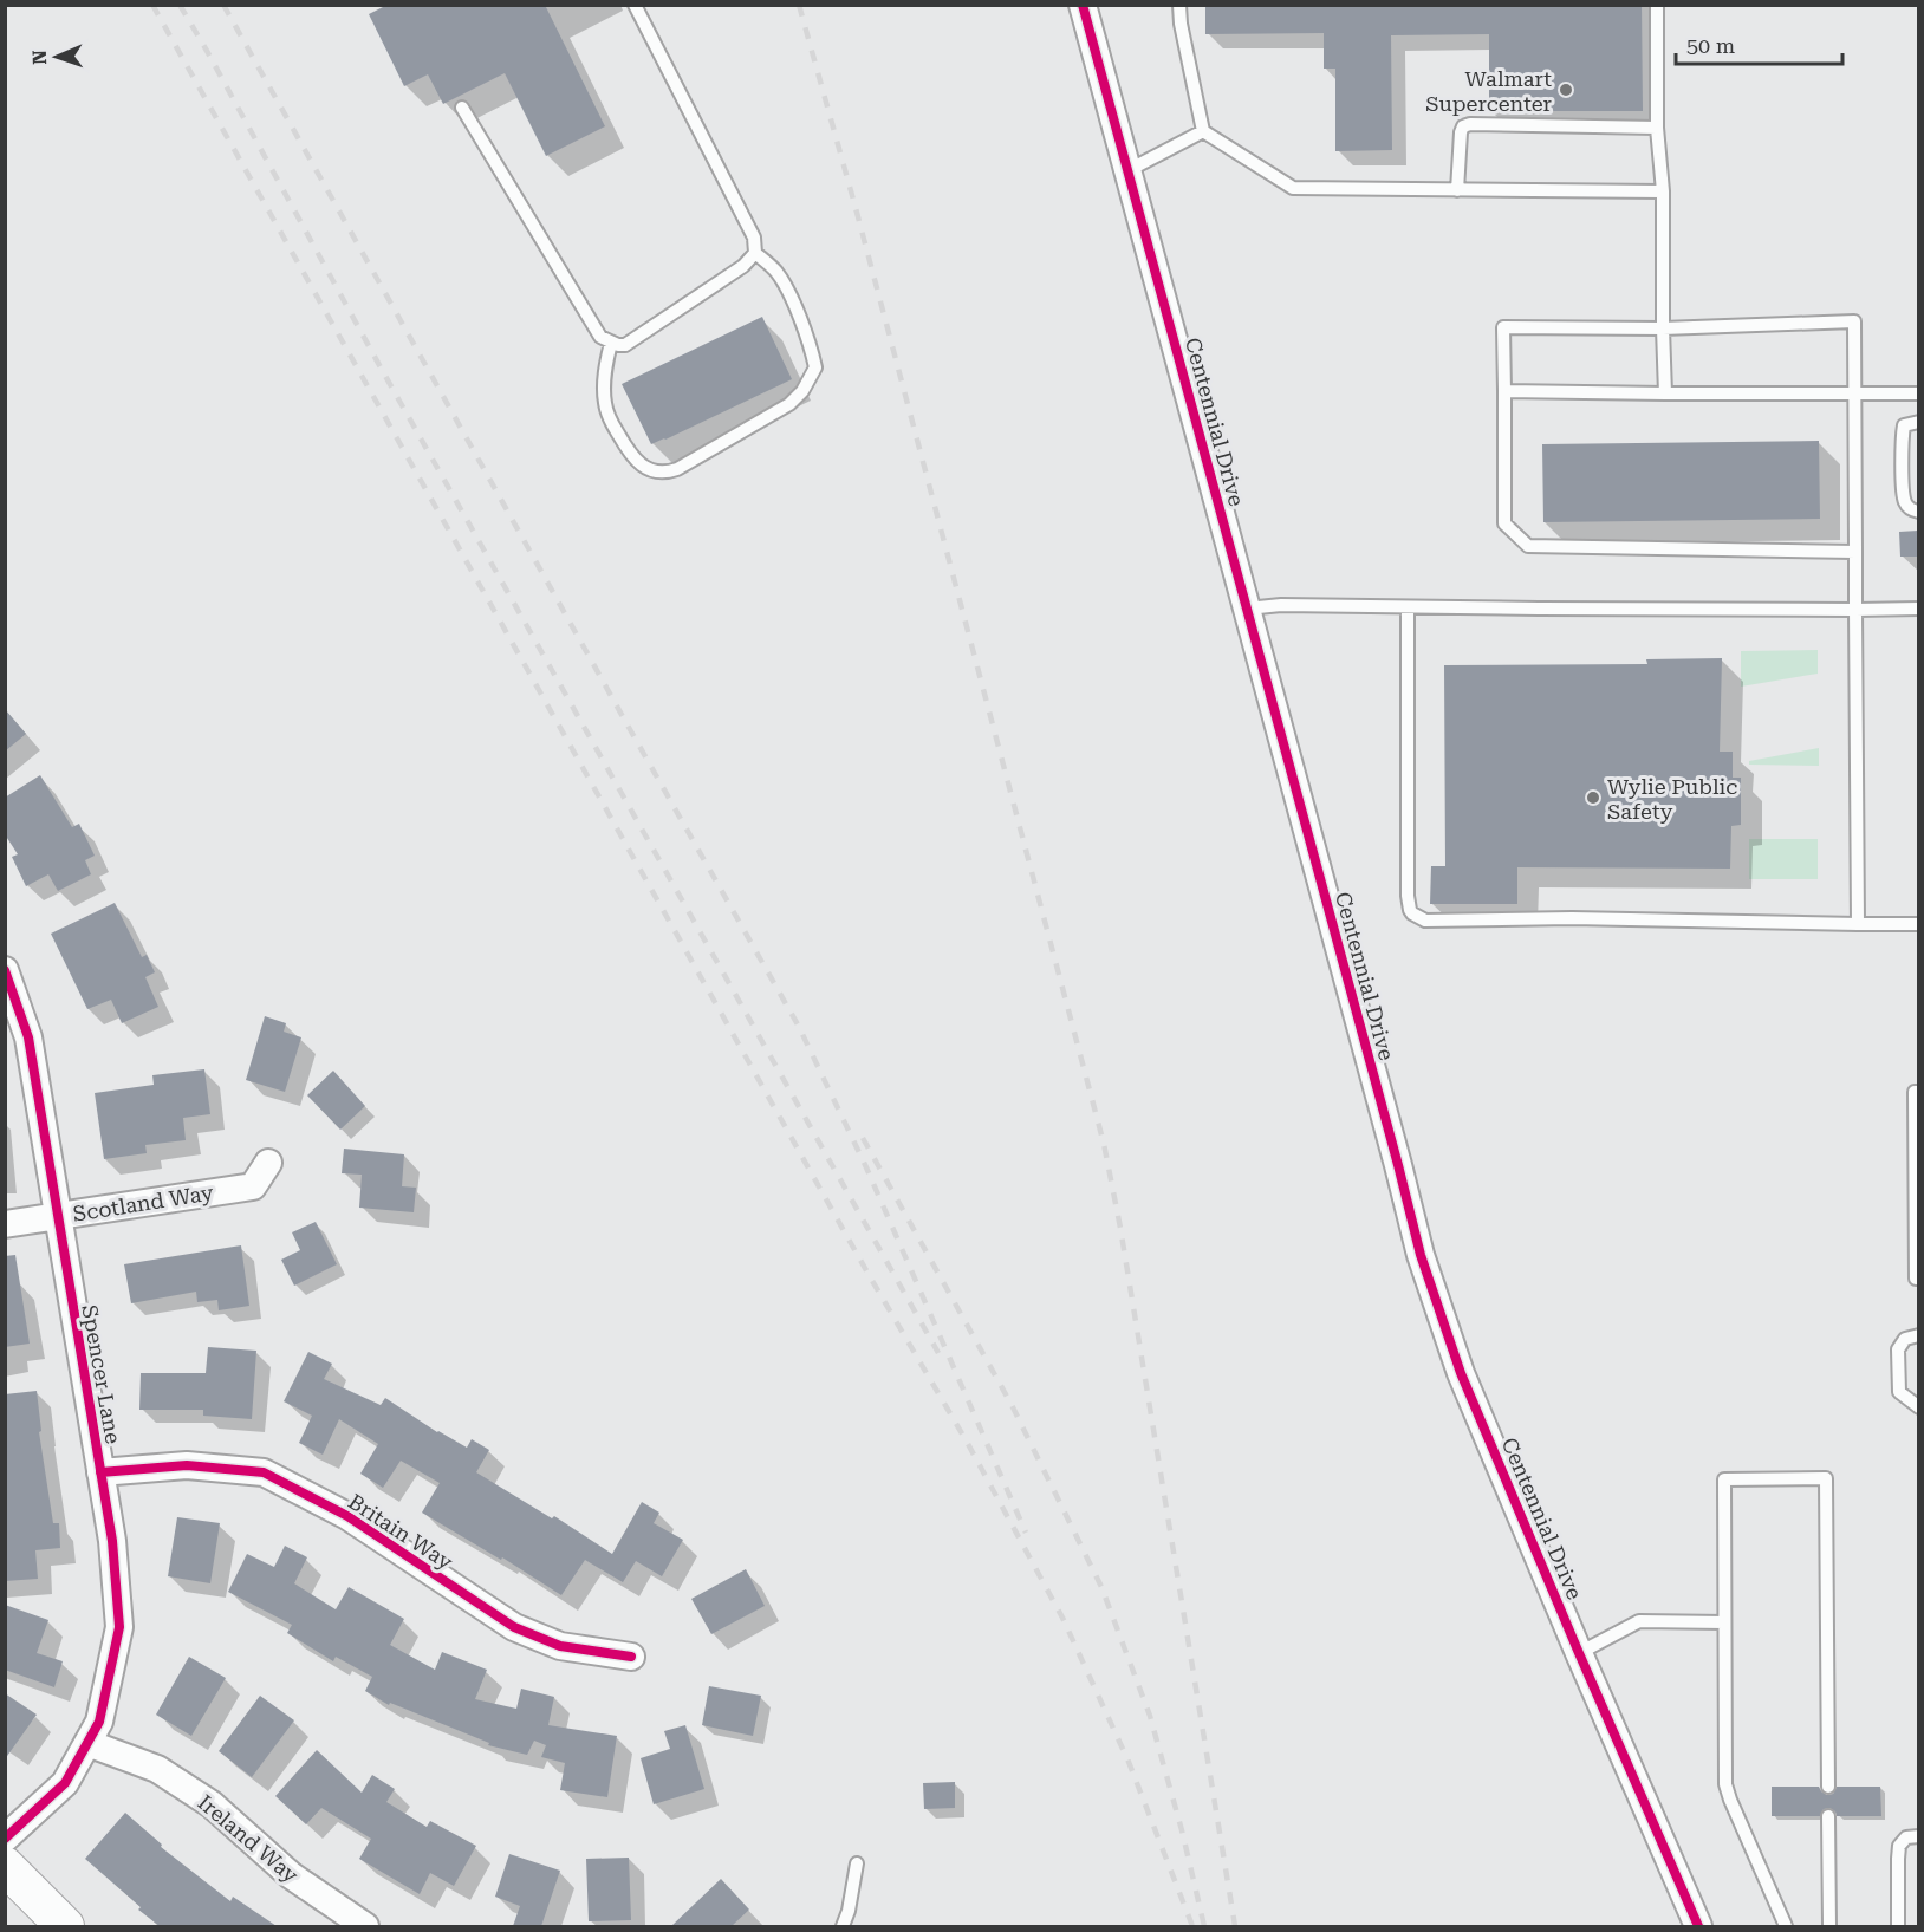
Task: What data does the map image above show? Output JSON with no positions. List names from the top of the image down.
{
  "streets": {
    "street": [
      "Centennial Drive",
      "Scotland Way",
      "Spencer Lane",
      "Britain Way",
      "Ireland Way"
    ]
  },
  "crossings": [
    ["Scotland Way", "Spencer Lane"],
    ["Spencer Lane", "Britain Way"],
    ["Spencer Lane", "Ireland Way"]
  ],
  "places": ["Walmart Supercenter", "Wylie Public Safety"],
  "scale_bar": "50 m",
  "north": "left"
}
